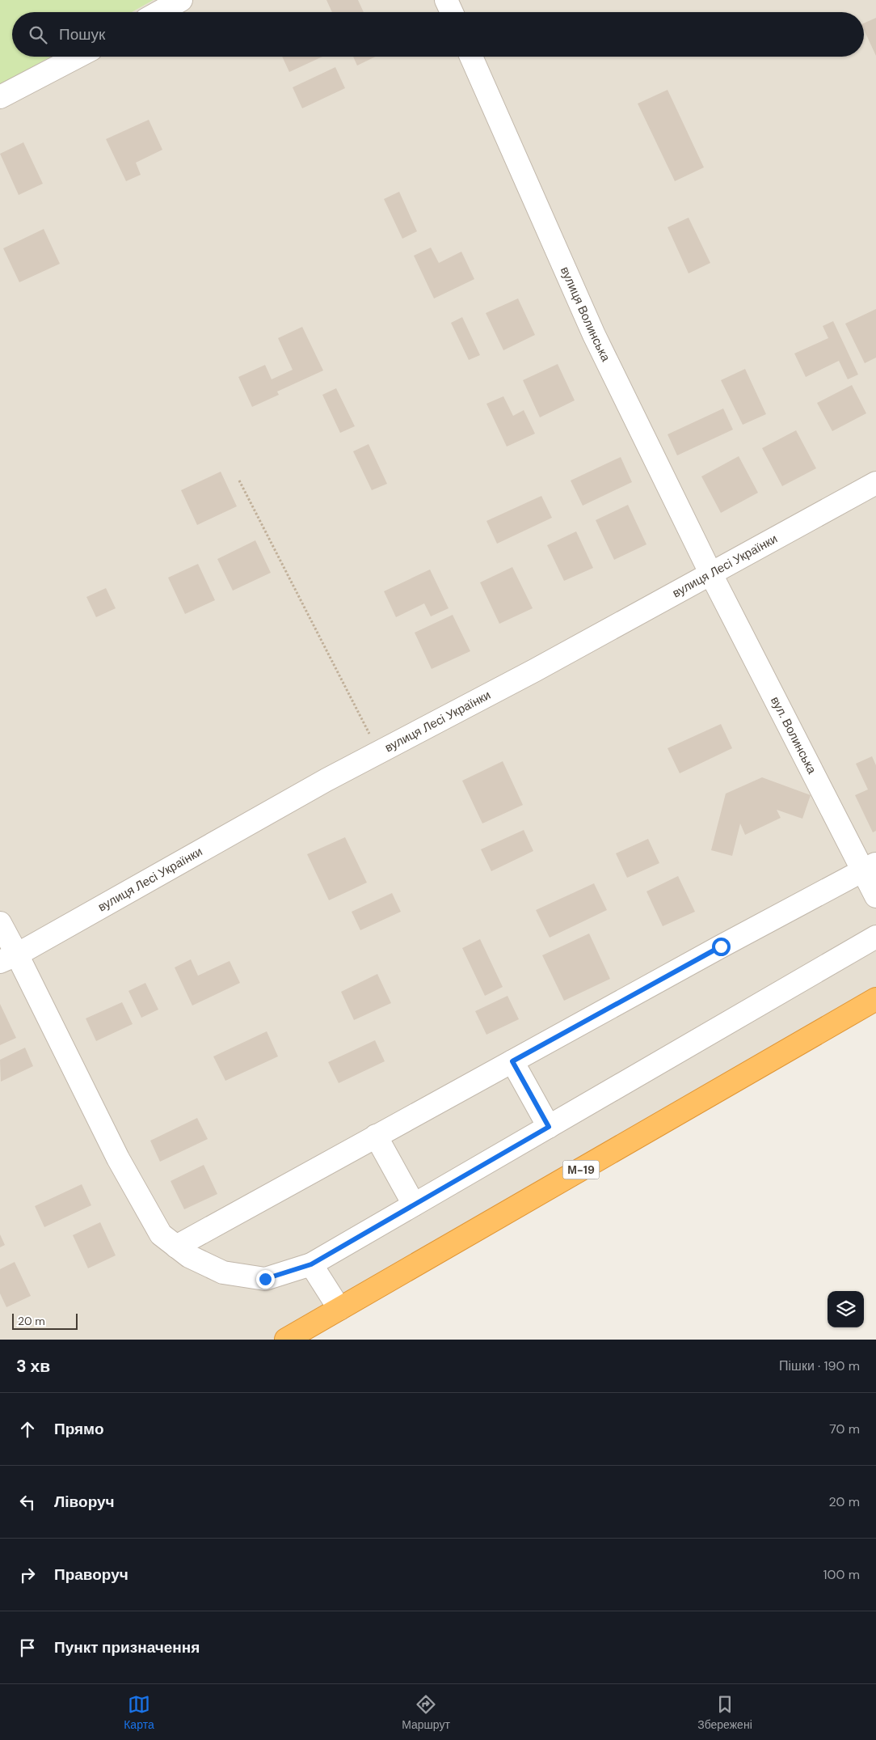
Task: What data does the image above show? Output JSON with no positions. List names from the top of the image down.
{
  "streets": {
    "highway": ["М-19"],
    "street": ["вулиця Волинська", "вулиця Лесі Українки", "вул. Волинська"]
  },
  "crossings": [
    ["вулиця Волинська", "вулиця Лесі Українки"],
    ["вулиця Волинська", "вул. Волинська"],
    ["вулиця Лесі Українки", "вул. Волинська"]
  ],
  "scale_bar": "20 m",
  "page": {
    "search": "Пошук",
    "scale": "20 m",
    "heading": ["3 хв", "Пішки · 190 m"],
    "list": [
      ["Прямо", "70 m"],
      ["Ліворуч", "20 m"],
      ["Праворуч", "100 m"],
      "Пункт призначення"
    ],
    "nav": ["Карта", "Маршрут", "Збережені"]
  }
}
